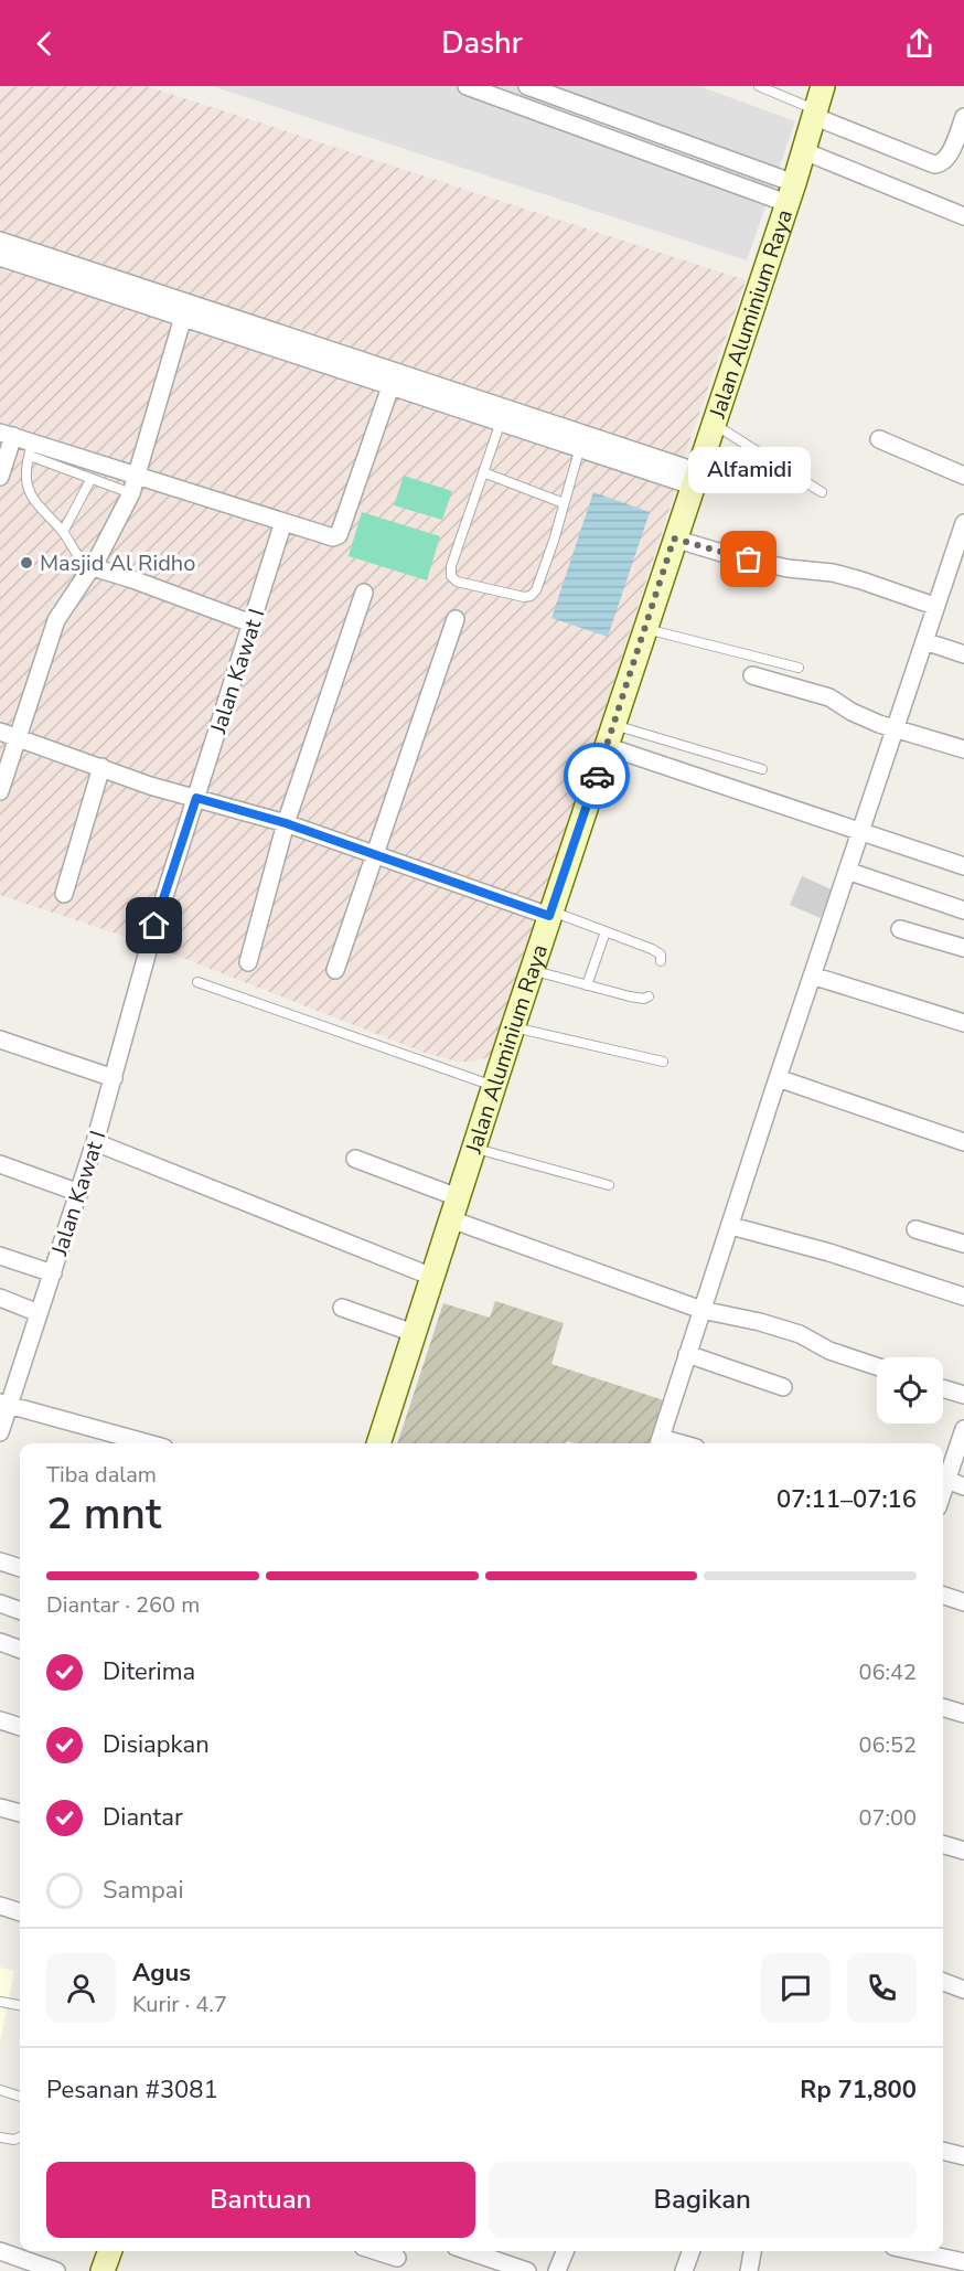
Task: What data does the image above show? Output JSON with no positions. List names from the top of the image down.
{
  "streets": {
    "main road": ["Jalan Aluminium Raya"],
    "street": ["Jalan Kawat I"]
  },
  "places": ["Alfamidi", "Masjid Al Ridho"],
  "page": {
    "header": "Dashr",
    "bubble": "Alfamidi",
    "heading": ["2 mnt", "Tiba dalam", "07:11–07:16"],
    "panel": [
      "Agus",
      "Kurir · 4.7",
      "Pesanan #3081",
      "Rp 71,800"
    ],
    "bar": "Diantar · 260 m",
    "list": [
      ["Diterima", "06:42"],
      ["Disiapkan", "06:52"],
      ["Diantar", "07:00"],
      "Sampai"
    ],
    "buttons": ["Bantuan", "Bagikan"]
  }
}
